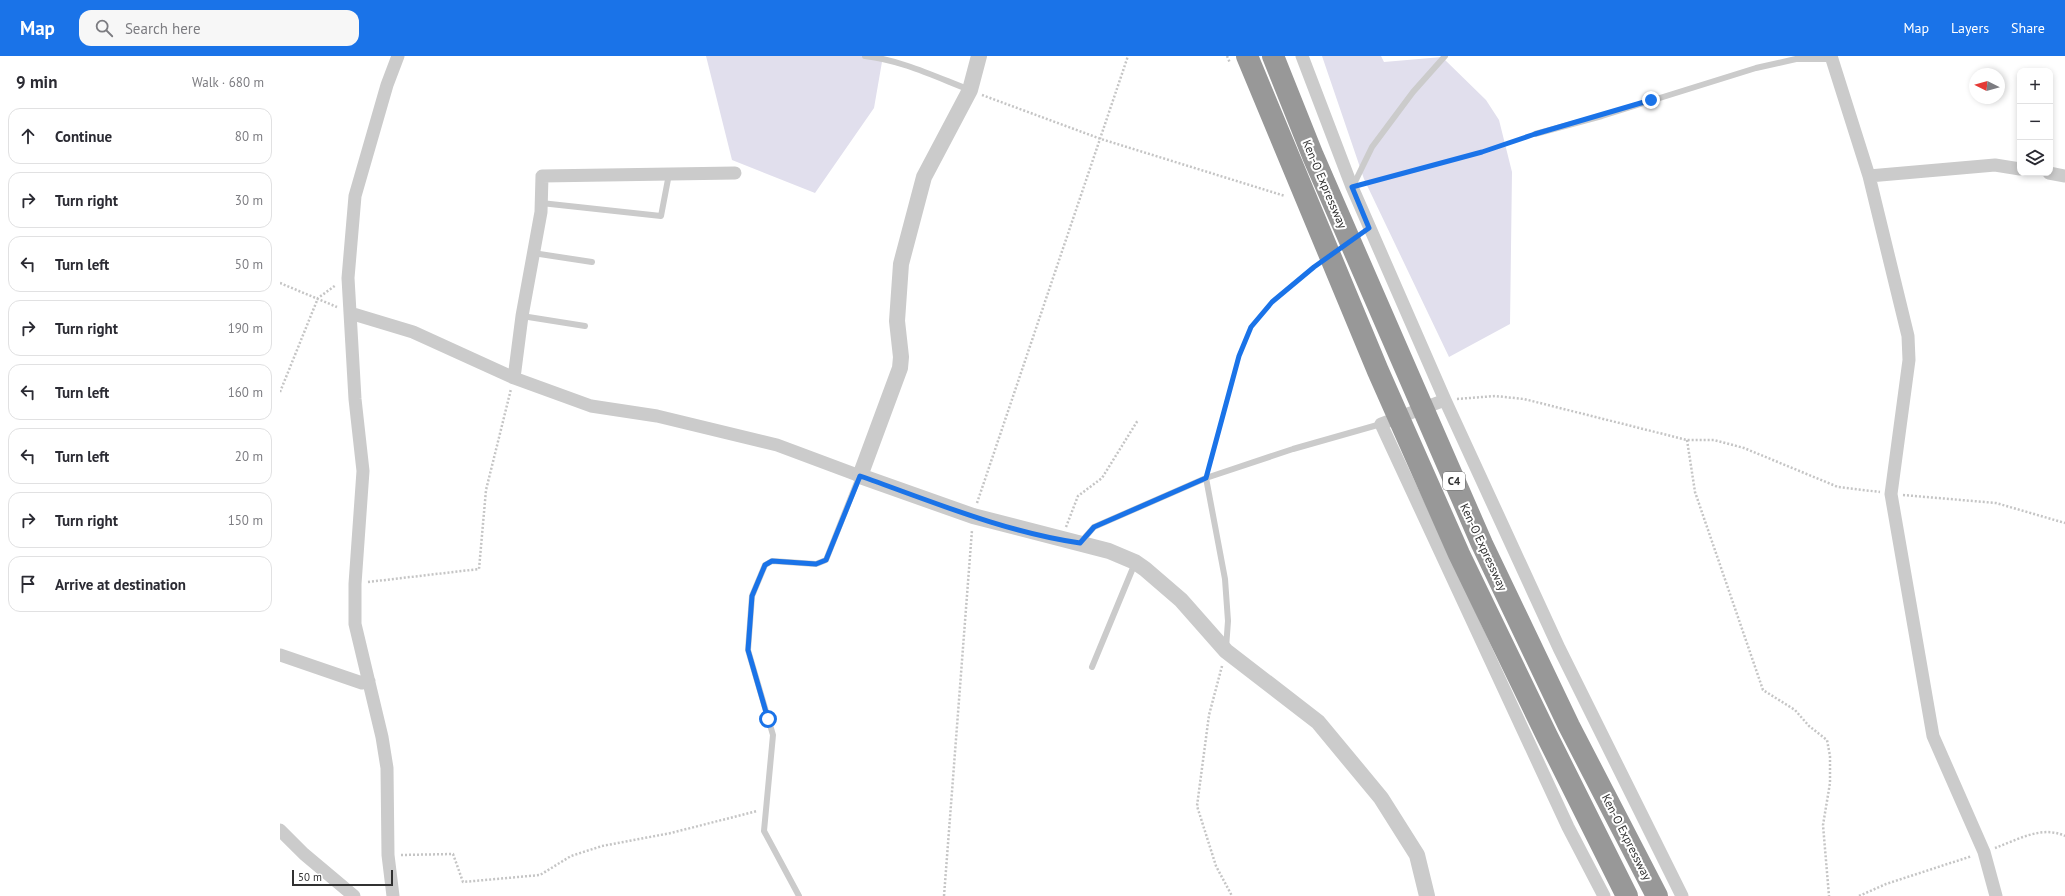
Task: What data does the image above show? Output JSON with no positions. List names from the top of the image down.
{
  "streets": {
    "highway": ["Ken-O Expressway", "C4"]
  },
  "scale_bar": "50 m",
  "north": "left",
  "page": {
    "header": "Map",
    "search": "Search here",
    "nav": ["Map", "Layers", "Share"],
    "heading": ["9 min", "Walk · 680 m"],
    "map_buttons": ["+", "−"],
    "list": [
      ["Continue", "80 m"],
      ["Turn right", "30 m"],
      ["Turn left", "50 m"],
      ["Turn right", "190 m"],
      ["Turn left", "160 m"],
      ["Turn left", "20 m"],
      ["Turn right", "150 m"],
      "Arrive at destination"
    ],
    "scale": "50 m"
  }
}
